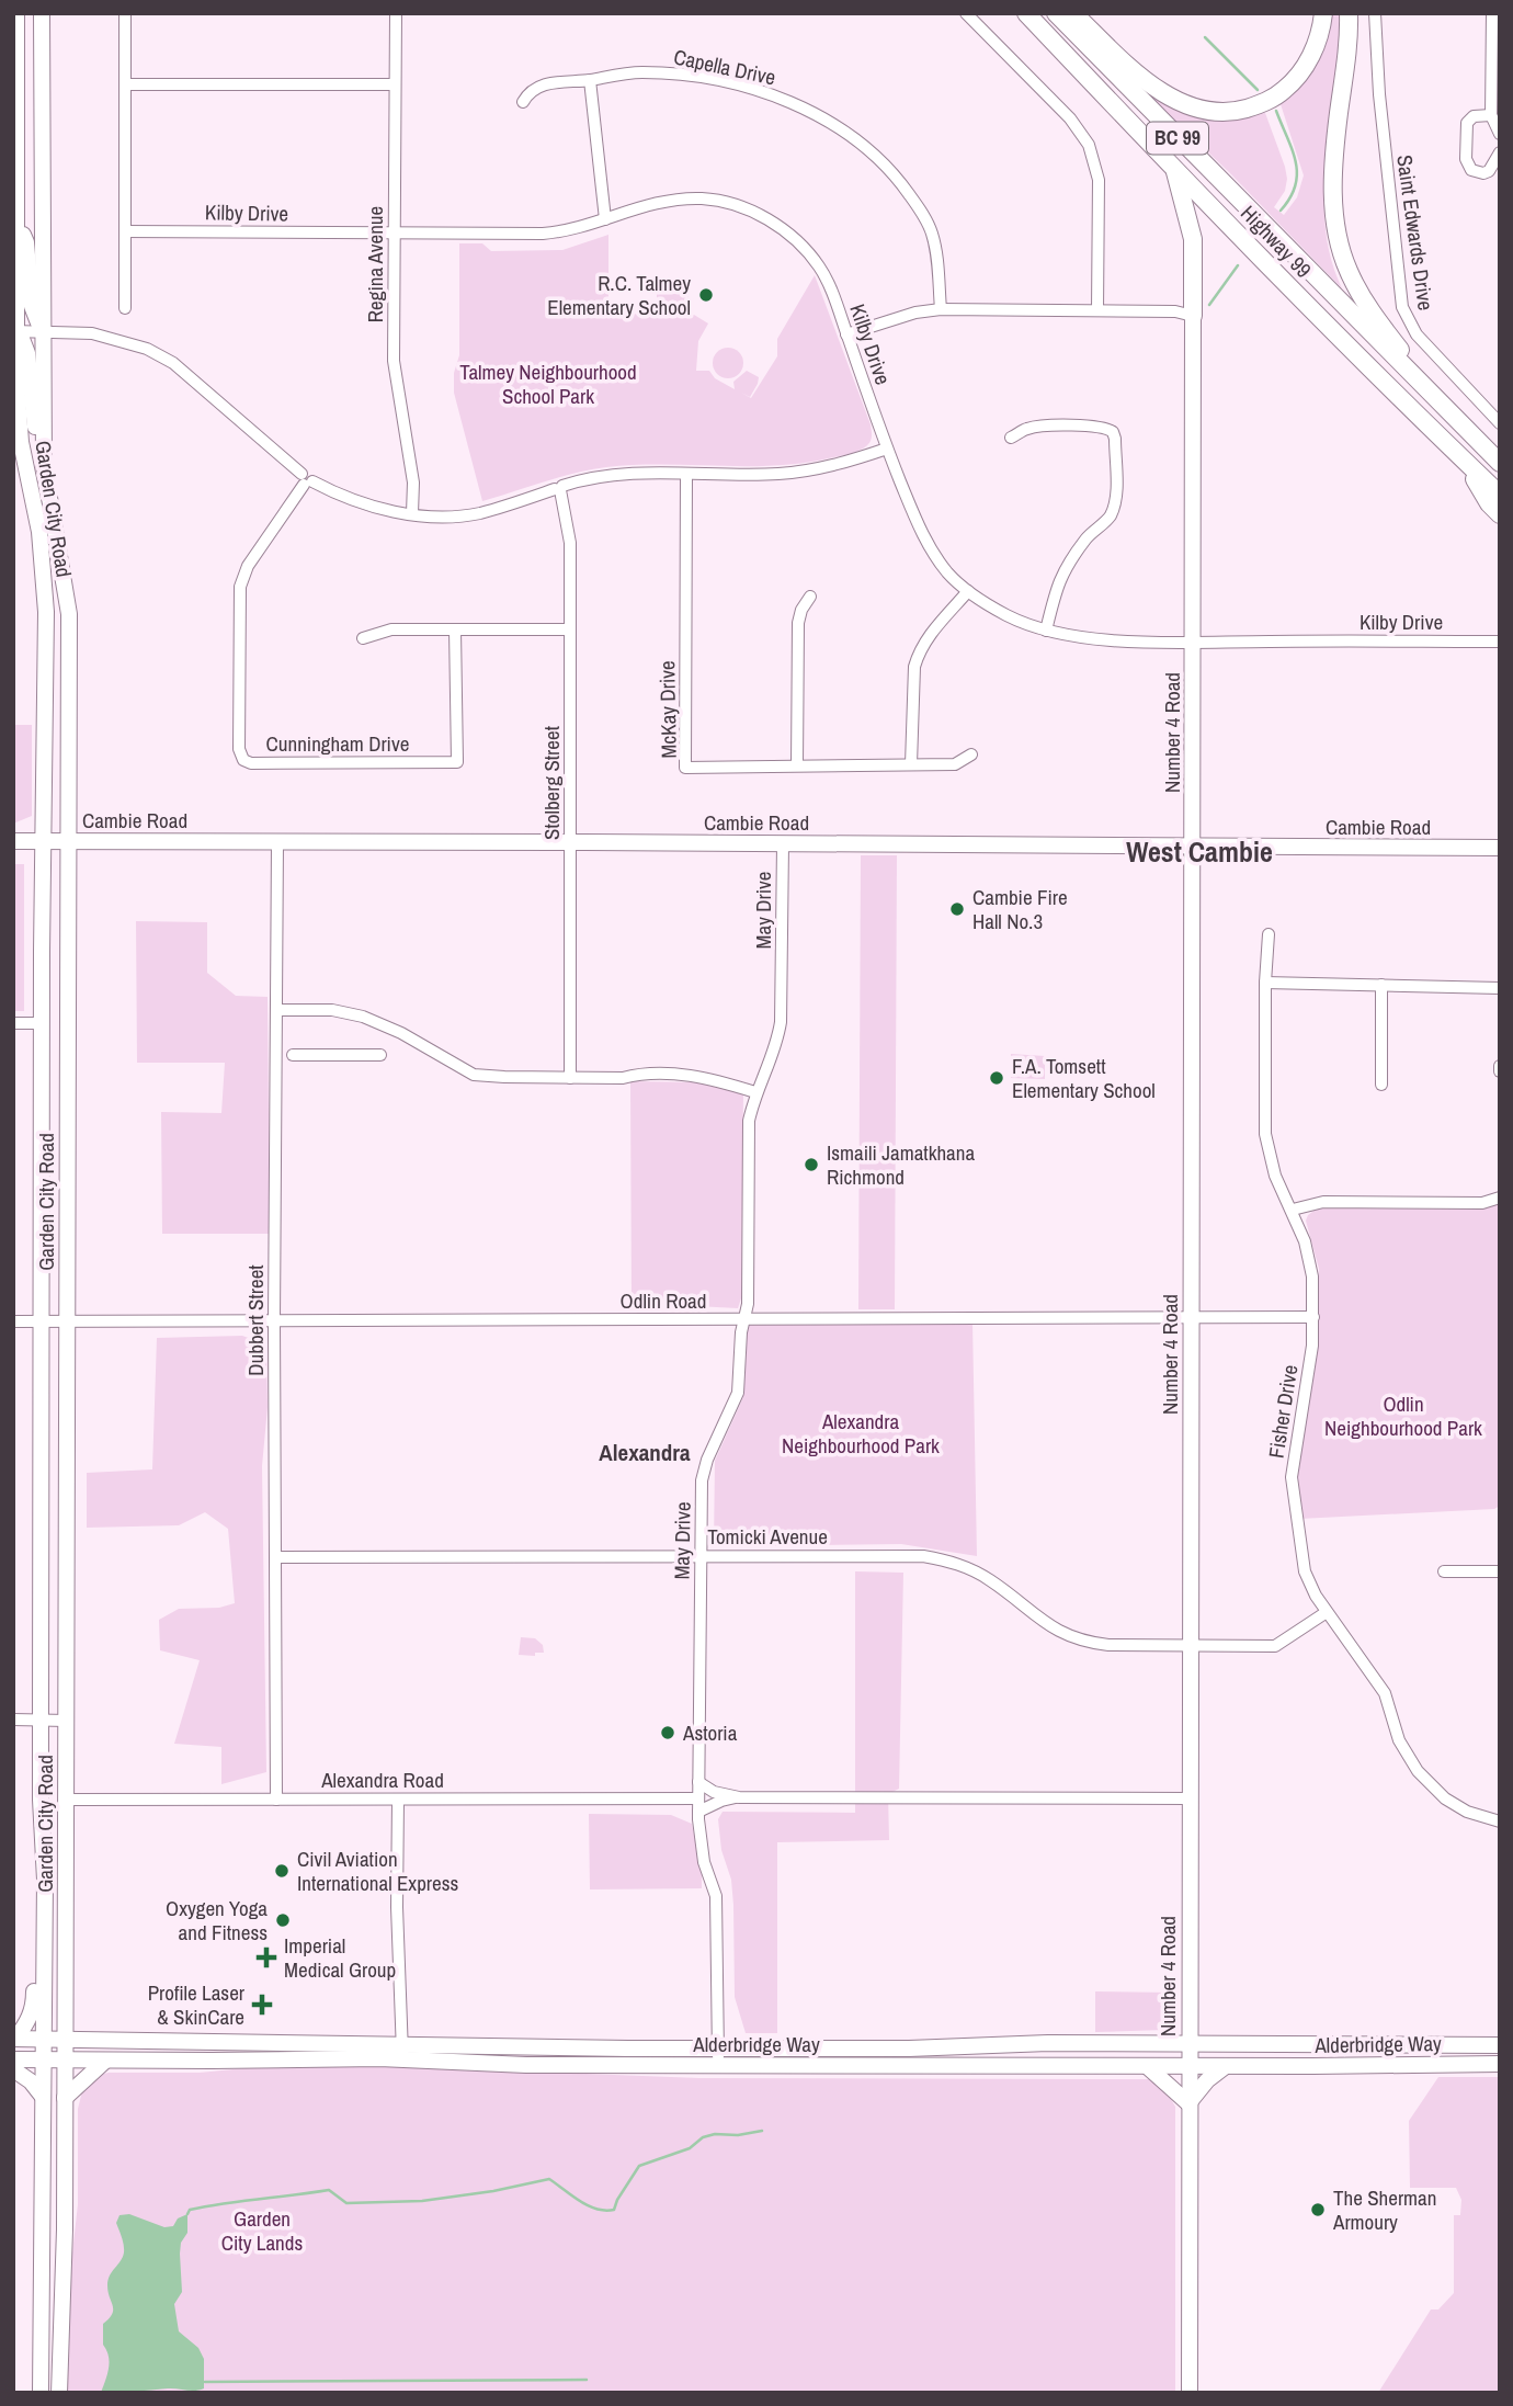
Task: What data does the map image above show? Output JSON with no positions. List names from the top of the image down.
{
  "streets": {
    "highway": ["BC 99", "Highway 99"],
    "main road": [
      "Garden City Road",
      "Number 4 Road",
      "Cambie Road",
      "Alderbridge Way"
    ],
    "street": [
      "Capella Drive",
      "Kilby Drive",
      "Saint Edwards Drive",
      "Regina Avenue",
      "McKay Drive",
      "Cunningham Drive",
      "Stolberg Street",
      "May Drive",
      "Odlin Road",
      "Dubbert Street",
      "Fisher Drive",
      "Tomicki Avenue",
      "Alexandra Road"
    ]
  },
  "crossings": [
    ["Kilby Drive", "Regina Avenue"],
    ["Kilby Drive", "Number 4 Road"],
    ["Garden City Road", "Cambie Road"],
    ["Garden City Road", "Odlin Road"],
    ["Garden City Road", "Alexandra Road"],
    ["Garden City Road", "Alderbridge Way"],
    ["Number 4 Road", "Cambie Road"],
    ["Number 4 Road", "Odlin Road"],
    ["Number 4 Road", "Tomicki Avenue"],
    ["Number 4 Road", "Alderbridge Way"],
    ["Stolberg Street", "Cambie Road"],
    ["Cambie Road", "May Drive"],
    ["Cambie Road", "Dubbert Street"],
    ["May Drive", "Odlin Road"],
    ["May Drive", "Tomicki Avenue"],
    ["May Drive", "Alexandra Road"],
    ["May Drive", "Alderbridge Way"],
    ["Odlin Road", "Dubbert Street"],
    ["Odlin Road", "Fisher Drive"],
    ["Dubbert Street", "Tomicki Avenue"],
    ["Dubbert Street", "Alexandra Road"],
    ["Fisher Drive", "Tomicki Avenue"]
  ],
  "districts": ["West Cambie", "Alexandra"],
  "parks": [
    "Talmey Neighbourhood School Park",
    "Odlin Neighbourhood Park",
    "Alexandra Neighbourhood Park",
    "Garden City Lands"
  ],
  "places": {
    "other": [
      "R.C. Talmey Elementary School",
      "Cambie Fire Hall No.3",
      "F.A. Tomsett Elementary School",
      "Ismaili Jamatkhana Richmond",
      "Astoria",
      "Civil Aviation International Express",
      "Oxygen Yoga and Fitness",
      "The Sherman Armoury"
    ],
    "health": ["Imperial Medical Group", "Profile Laser & SkinCare"]
  }
}
